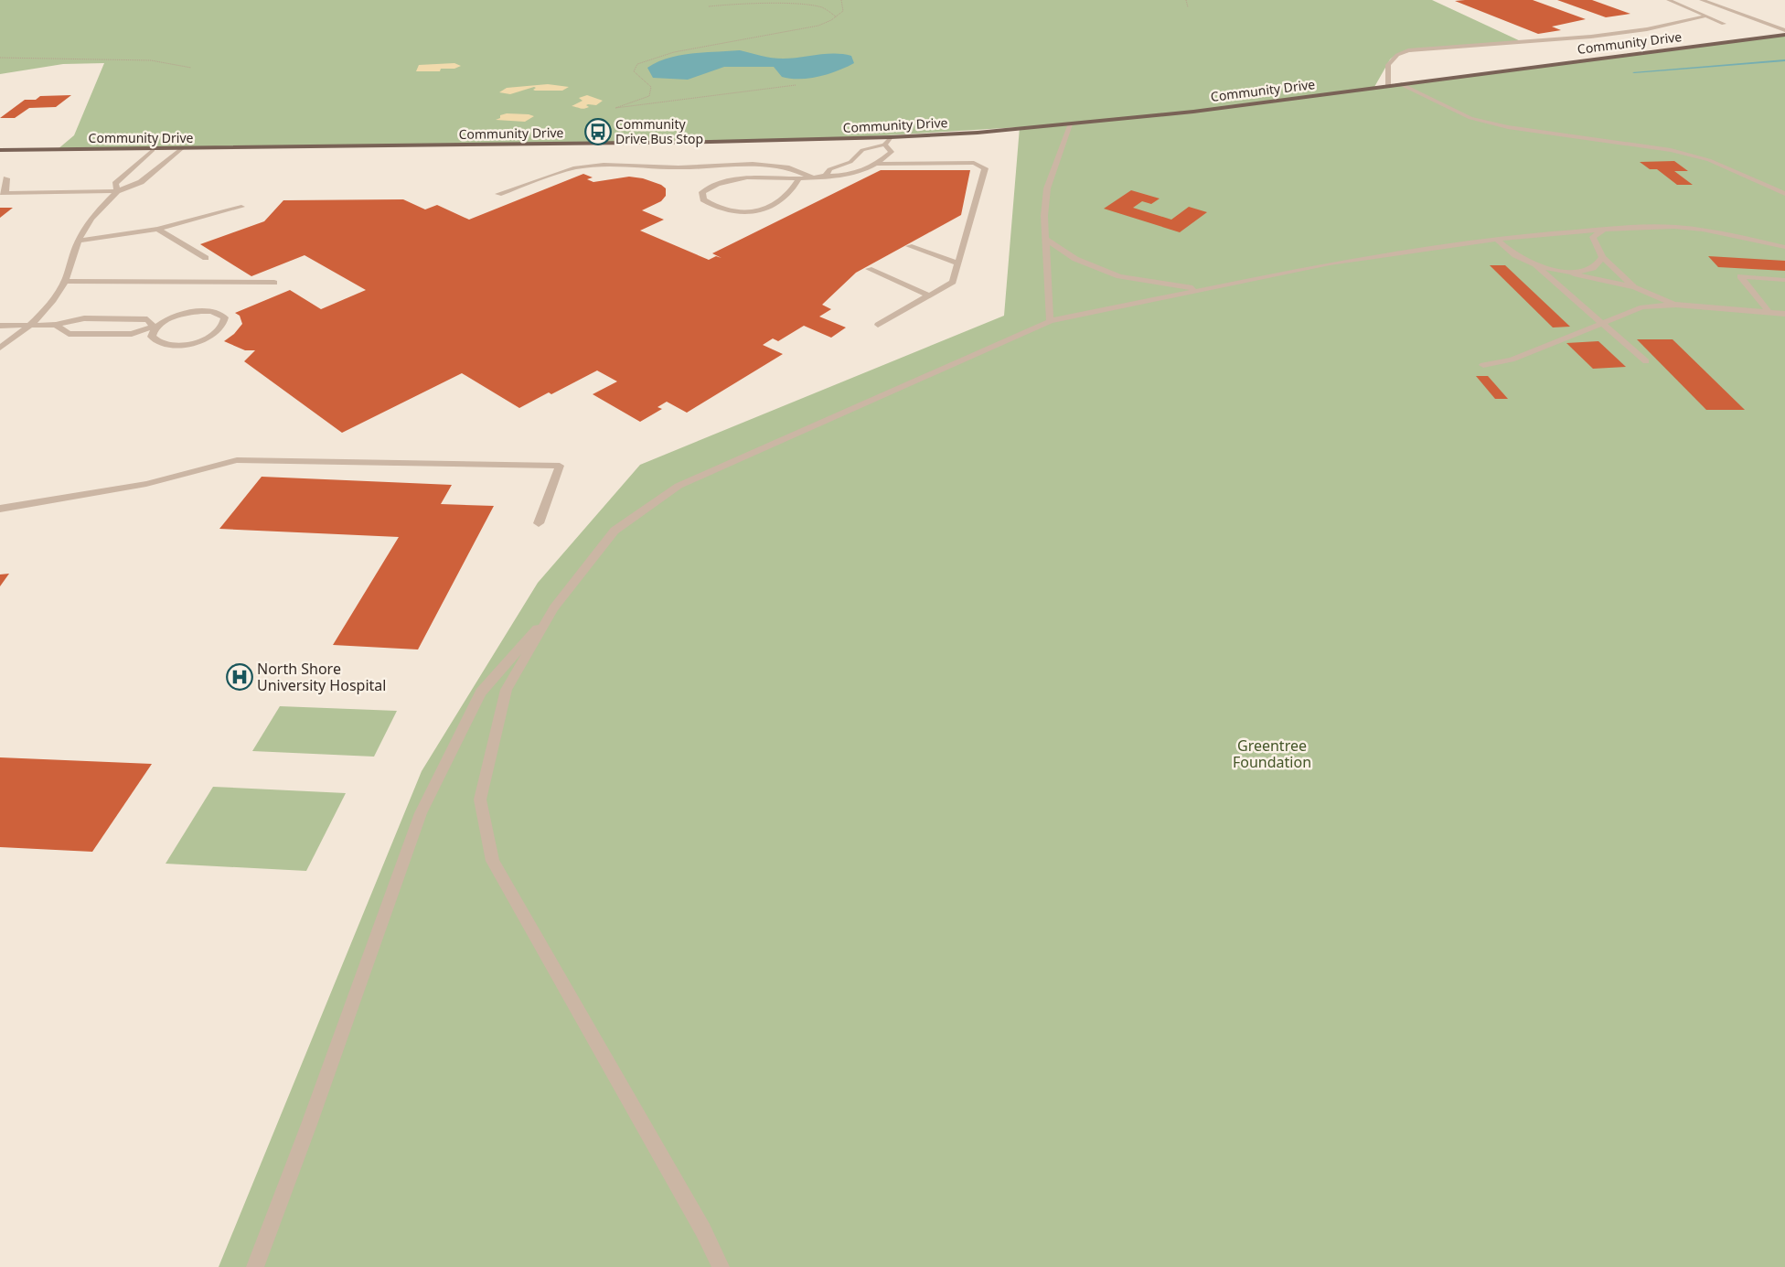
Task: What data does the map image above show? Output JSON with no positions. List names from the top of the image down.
{
  "streets": {
    "main road": ["Community Drive"]
  },
  "parks": ["Greentree Foundation"],
  "places": {
    "bus stop": ["Community Drive Bus Stop"],
    "hospital": ["North Shore University Hospital"]
  }
}
